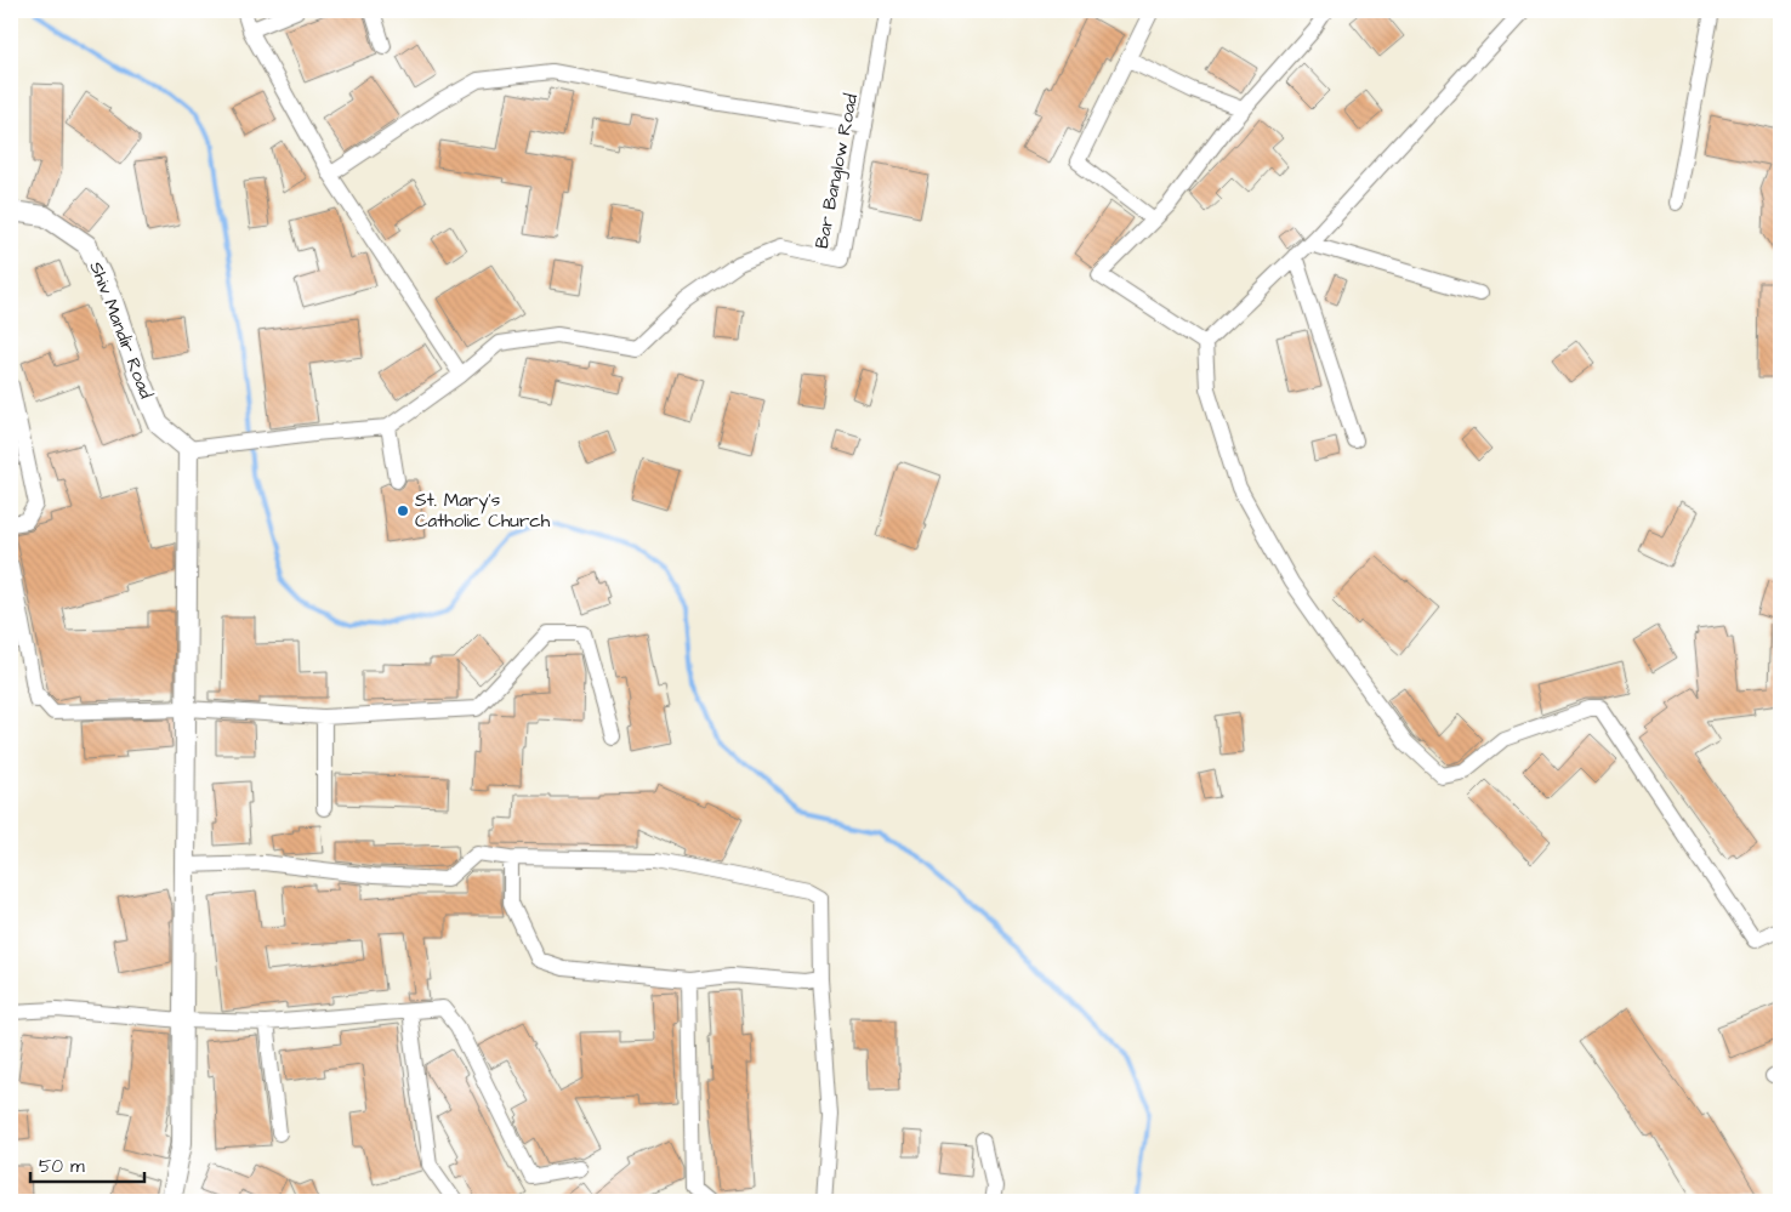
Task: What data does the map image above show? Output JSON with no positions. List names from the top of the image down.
{
  "streets": {
    "street": ["Bar Banglow Road", "Shiv Mandir Road"]
  },
  "places": ["St. Mary's Catholic Church"],
  "scale_bar": "50 m"
}
